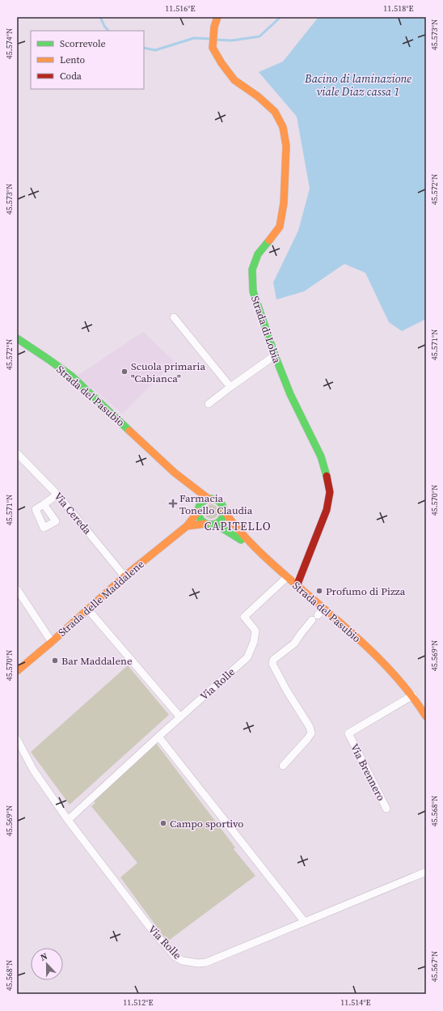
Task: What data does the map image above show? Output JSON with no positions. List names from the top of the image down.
{
  "streets": {
    "street": [
      "Strada di Lobia",
      "Strada del Pasubio",
      "Via Cereda",
      "Strada delle Maddalene",
      "Via Rolle",
      "Via Brennero"
    ]
  },
  "crossings": [
    ["Strada di Lobia", "Strada del Pasubio"],
    ["Strada del Pasubio", "Strada delle Maddalene"],
    ["Strada del Pasubio", "Via Rolle"],
    ["Strada del Pasubio", "Via Brennero"],
    ["Via Cereda", "Strada delle Maddalene"]
  ],
  "districts": ["CAPITELLO"],
  "water": ["Bacino di laminazione viale Diaz cassa 1"],
  "places": {
    "other": [
      "Scuola primaria \"Cabianca\"",
      "Profumo di Pizza",
      "Bar Maddalene",
      "Campo sportivo"
    ],
    "health": ["Farmacia Tonello Claudia"]
  },
  "legend": ["Scorrevole", "Lento", "Coda"],
  "north": "top",
  "coordinates": [
    "11.516°E",
    "11.518°E",
    "45.573°N",
    "45.574°N",
    "45.572°N",
    "45.571°N",
    "45.570°N",
    "45.569°N",
    "45.568°N",
    "45.567°N",
    "11.512°E",
    "11.514°E"
  ]
}
